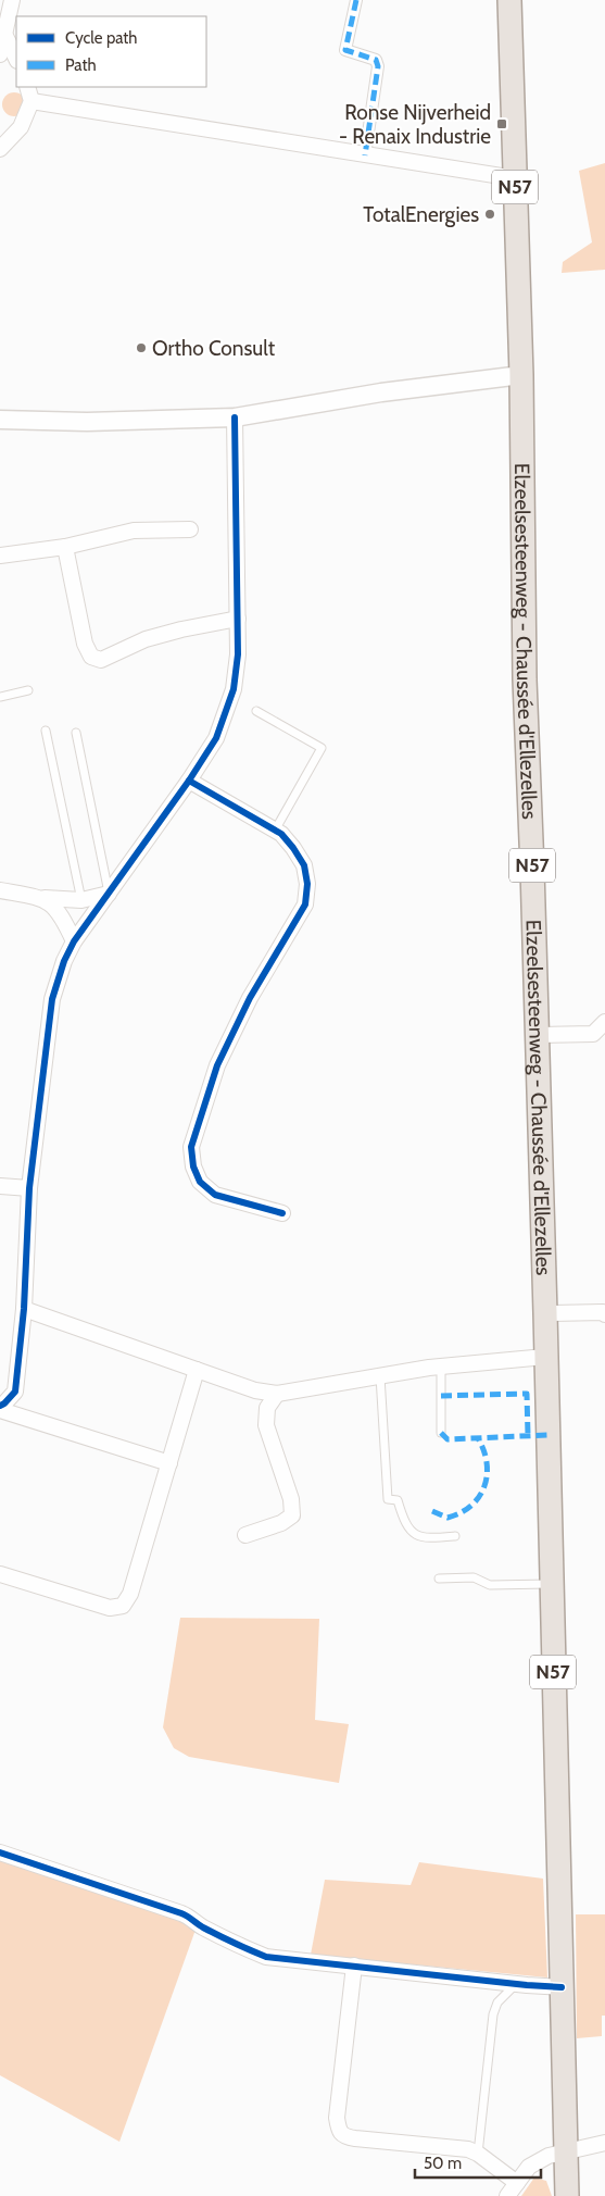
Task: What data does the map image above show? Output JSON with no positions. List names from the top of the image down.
{
  "streets": {
    "main road": ["N57", "Elzeelsesteenweg - Chaussée d'Ellezelles"]
  },
  "places": {
    "transit": ["Ronse Nijverheid - Renaix Industrie"],
    "other": ["TotalEnergies", "Ortho Consult"]
  },
  "legend": ["Cycle path", "Path"],
  "scale_bar": "50 m"
}
